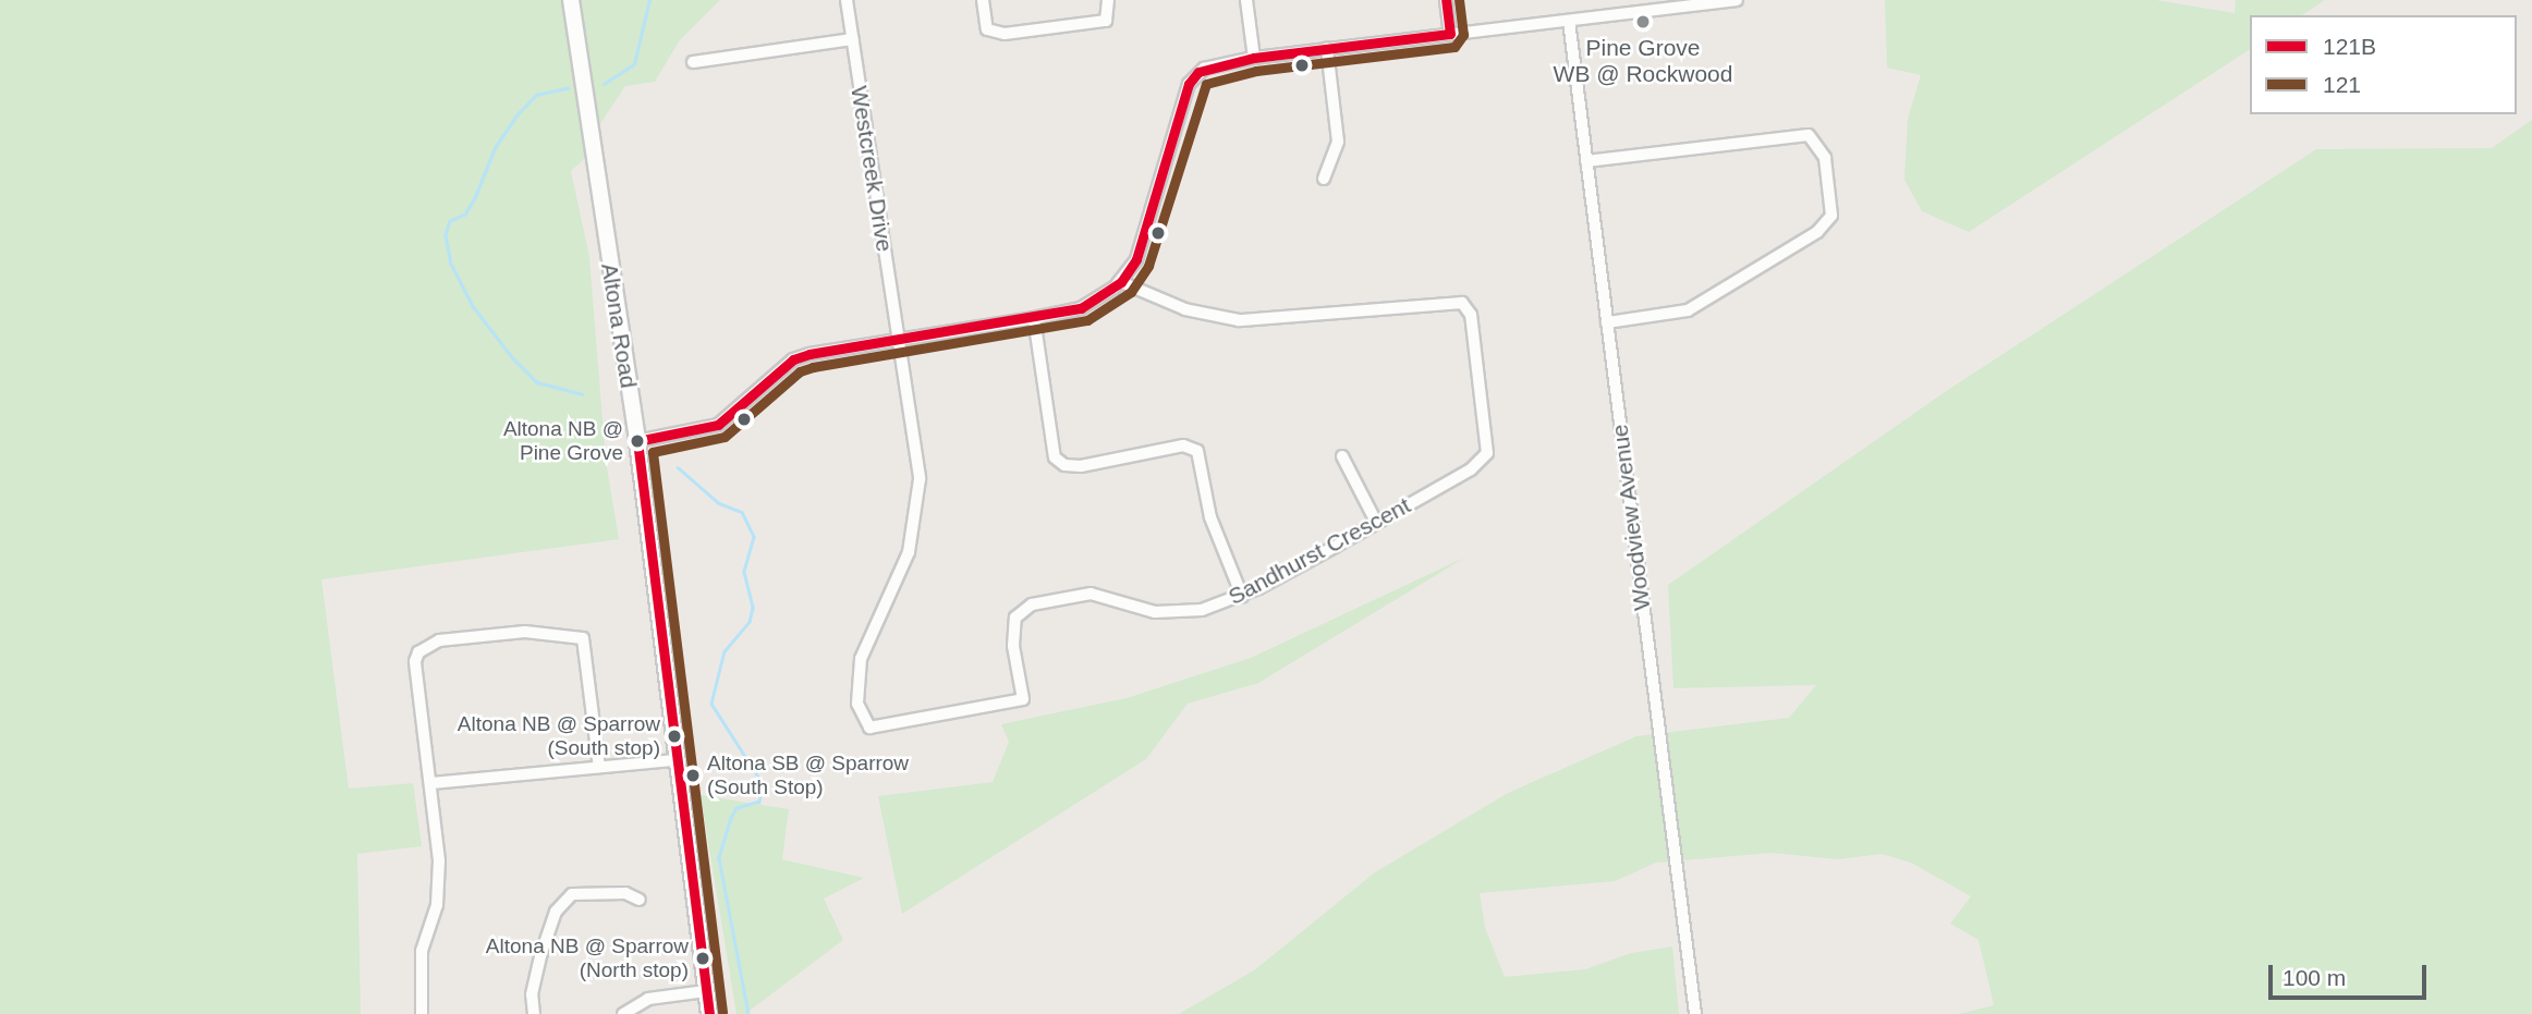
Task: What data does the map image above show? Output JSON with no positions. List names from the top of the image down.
{
  "streets": {
    "main road": ["Altona Road"],
    "street": ["Westcreek Drive", "Woodview Avenue", "Sandhurst Crescent"]
  },
  "crossings": [
    ["Westcreek Drive", "Sandhurst Crescent"]
  ],
  "places": [
    "Pine Grove WB @ Rockwood",
    "Altona NB @ Pine Grove",
    "Altona NB @ Sparrow (South stop)",
    "Altona SB @ Sparrow (South Stop)",
    "Altona NB @ Sparrow (North stop)"
  ],
  "lines": ["transit line 121B", "transit line 121"],
  "legend": ["121B", "121"],
  "scale_bar": "100 m"
}
